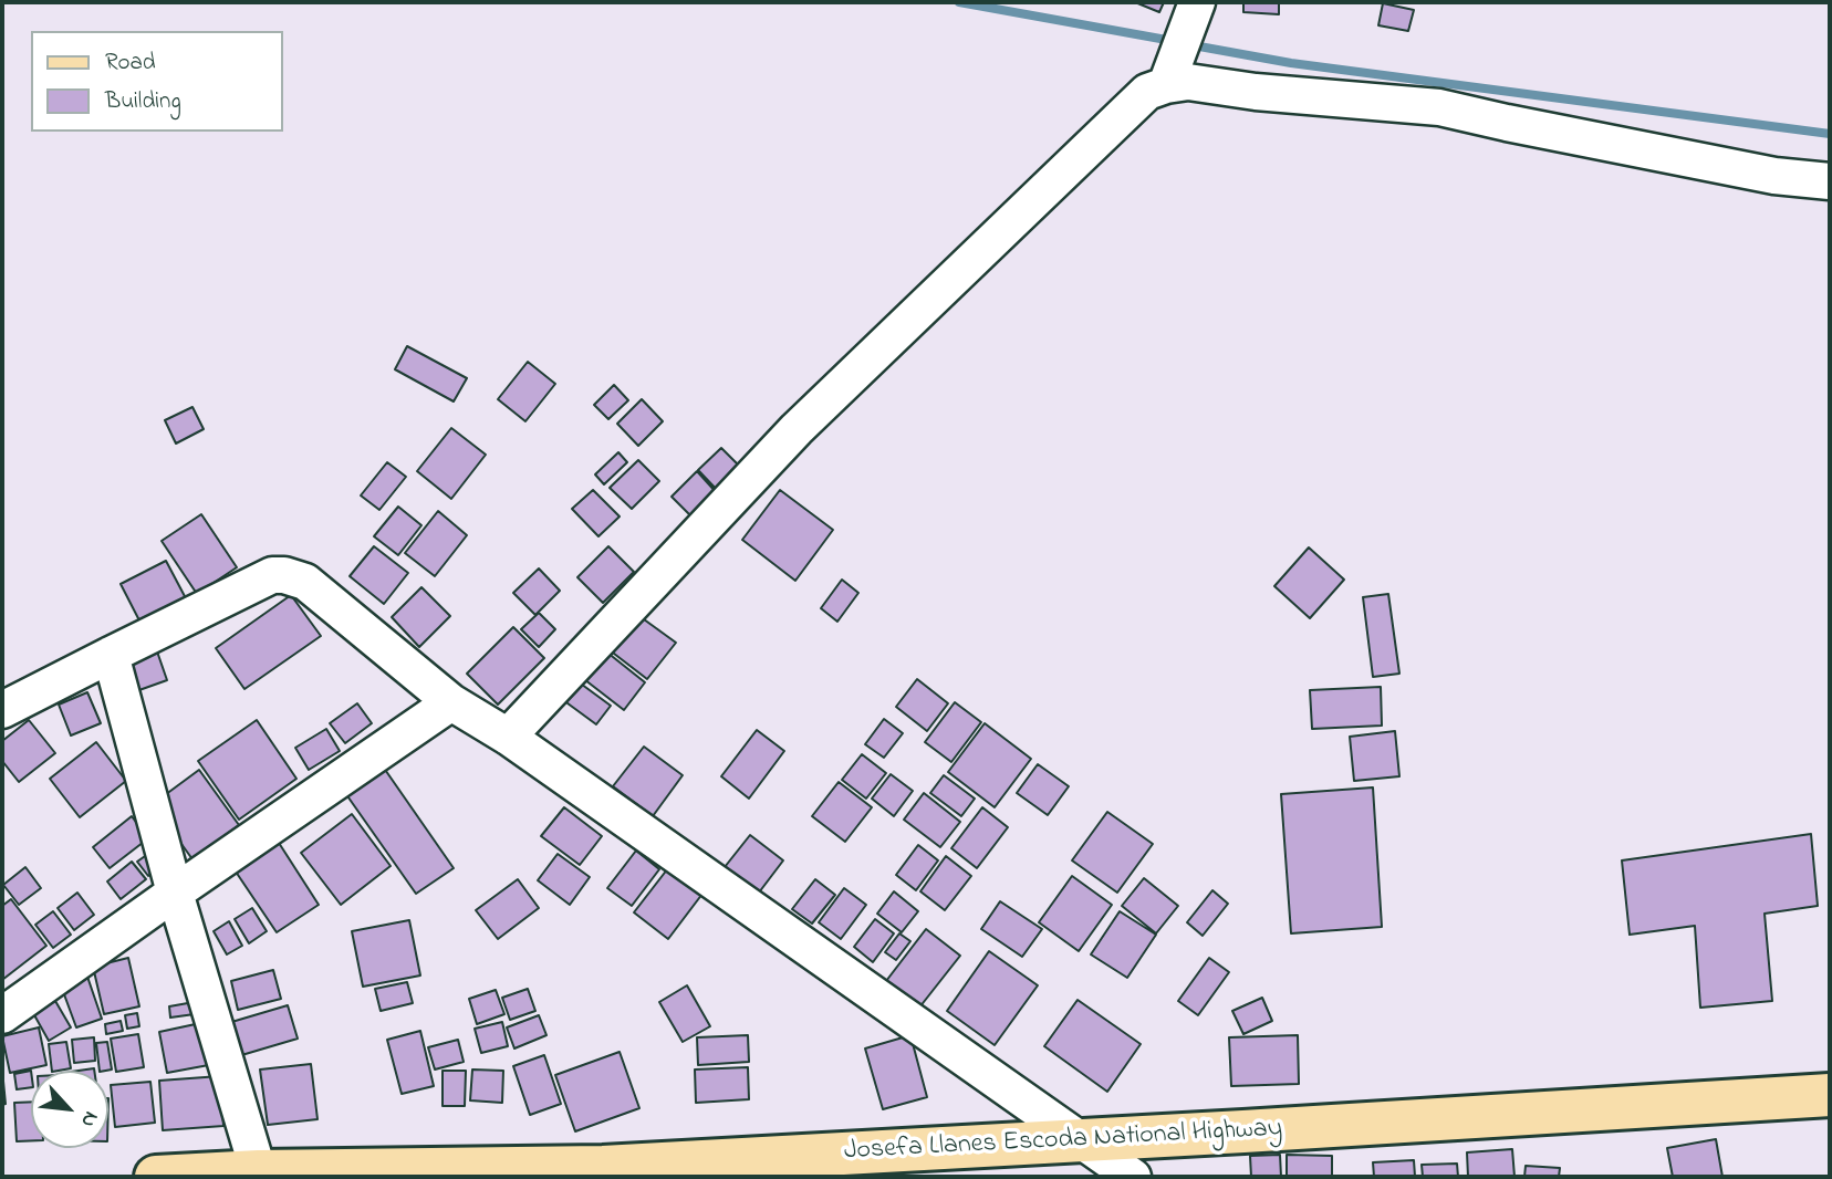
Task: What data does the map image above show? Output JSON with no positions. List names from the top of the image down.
{
  "streets": {
    "main road": ["Josefa Llanes Escoda National Highway"]
  },
  "legend": ["Road", "Building"],
  "north": "bottom right"
}
